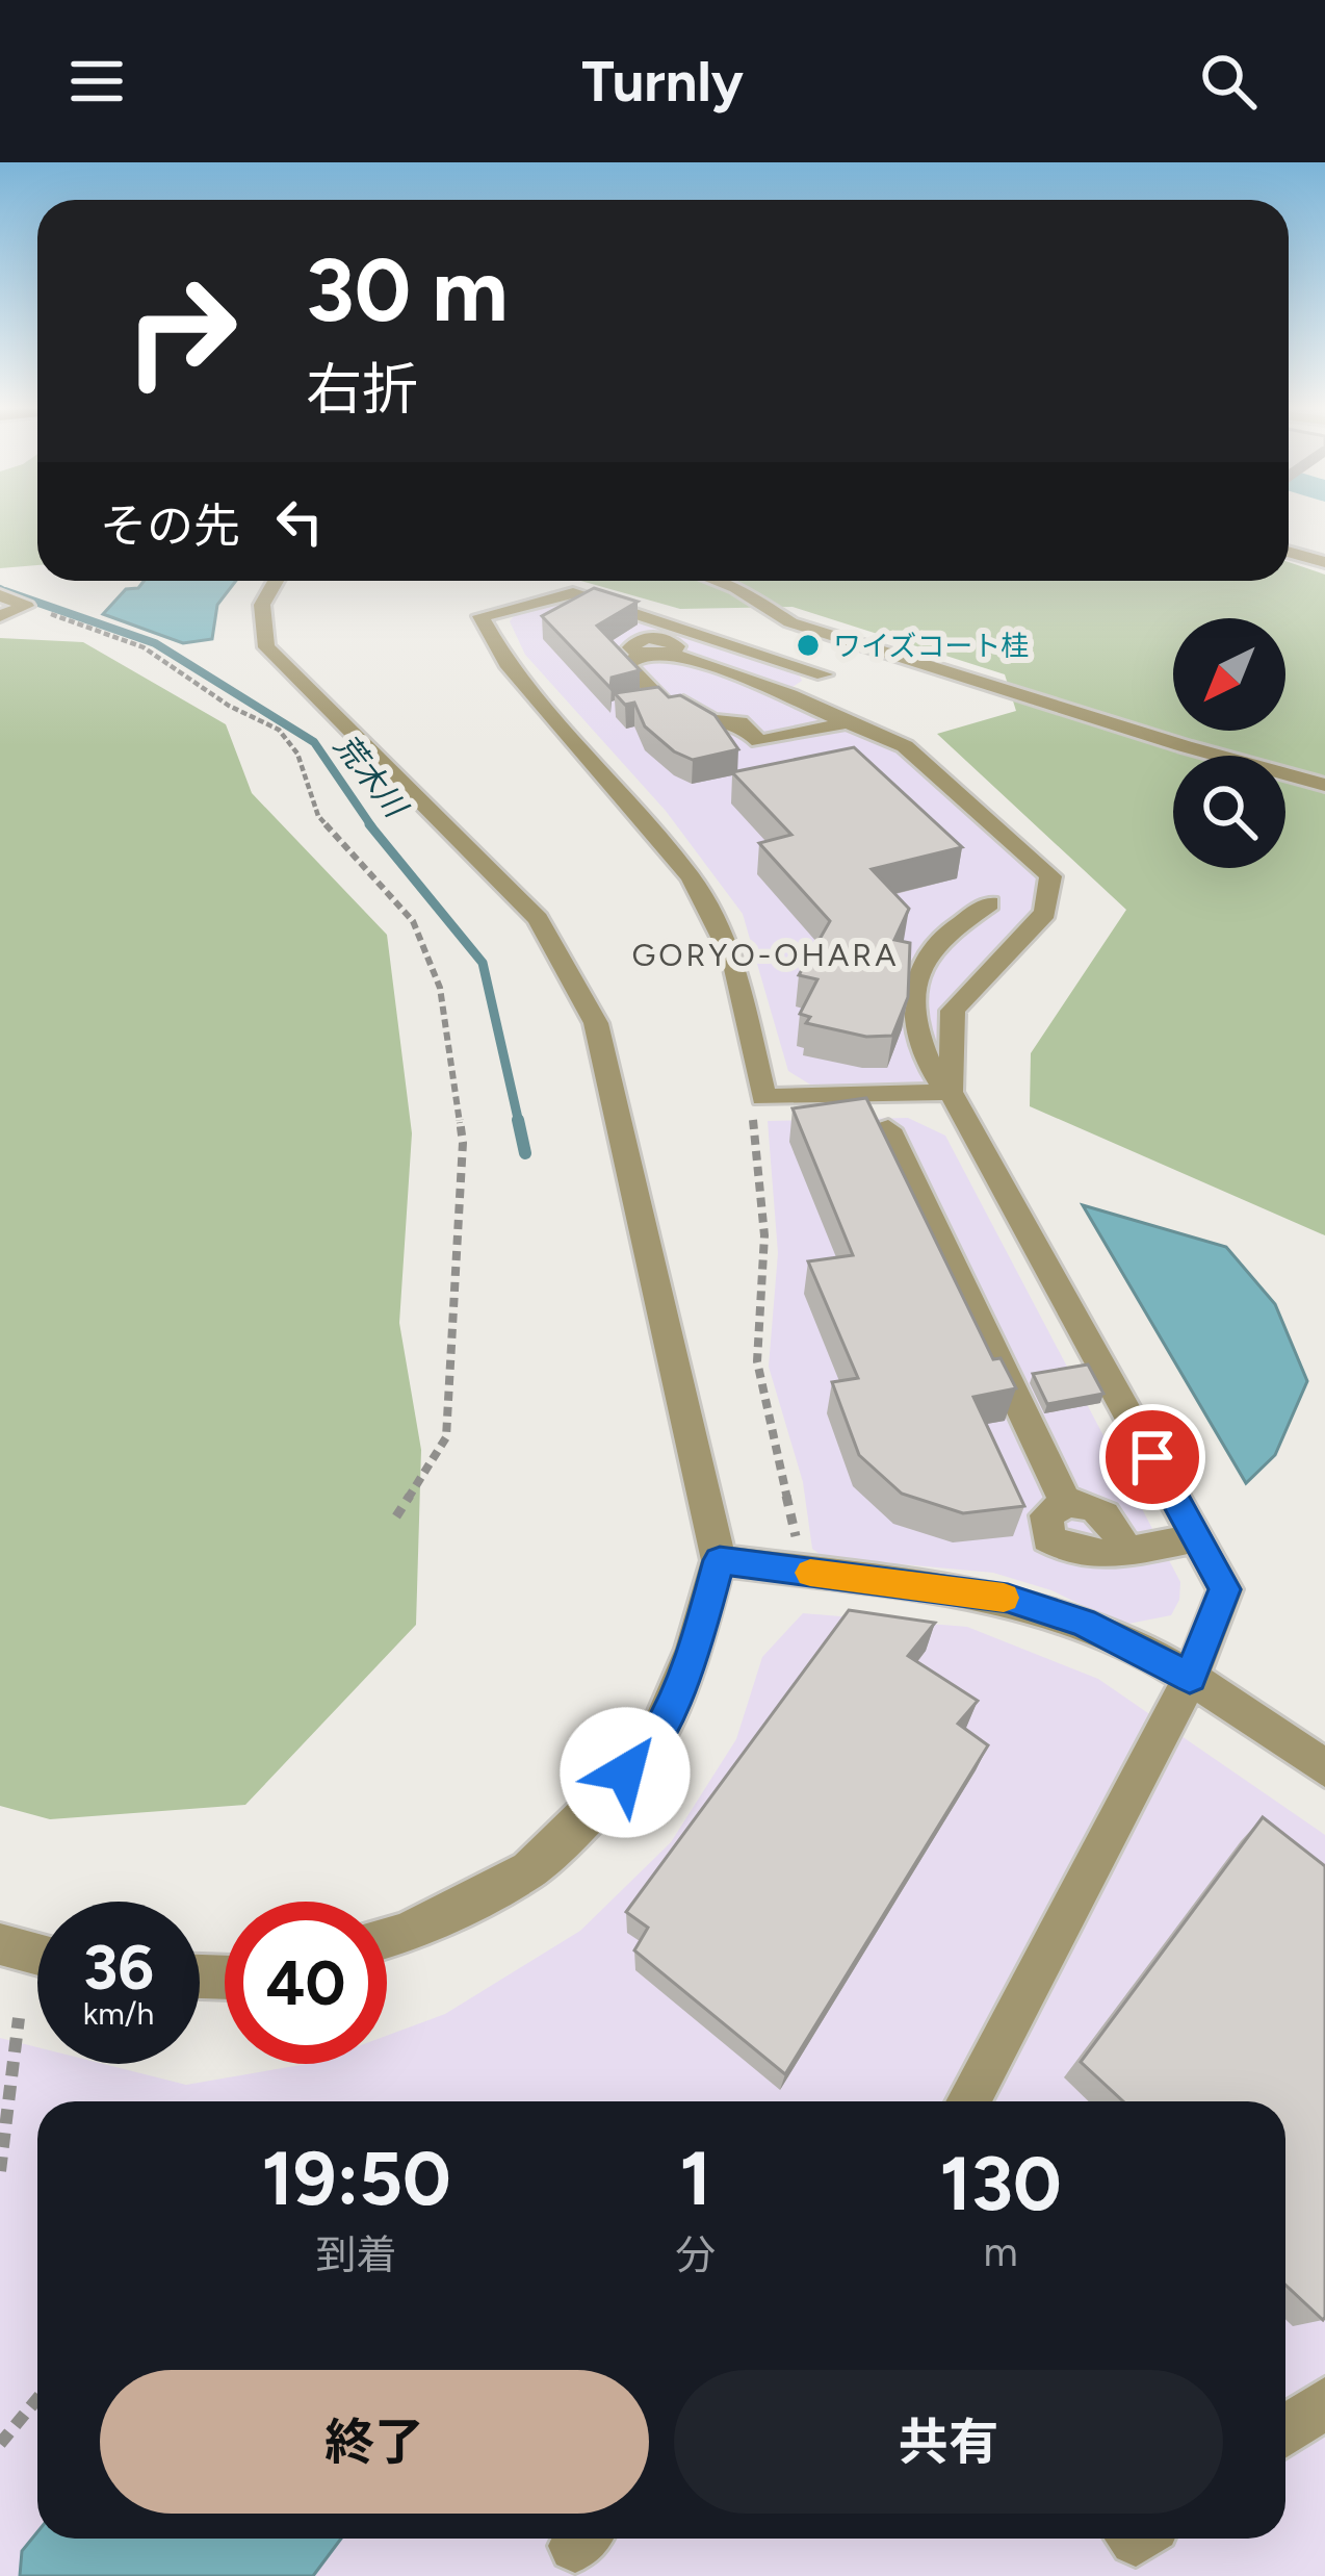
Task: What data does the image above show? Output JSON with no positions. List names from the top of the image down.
{
  "districts": ["GORYO-OHARA"],
  "water": ["荒木川"],
  "places": ["ワイズコート桂"],
  "north": "bottom left",
  "page": {
    "header": "Turnly",
    "turn": ["30 m", "右折"],
    "then": "その先",
    "speed": "36 km/h",
    "limit": "40",
    "eta": [
      "19:50",
      "到着",
      "1",
      "分",
      "130",
      "m"
    ],
    "buttons": ["終了", "共有"]
  }
}
